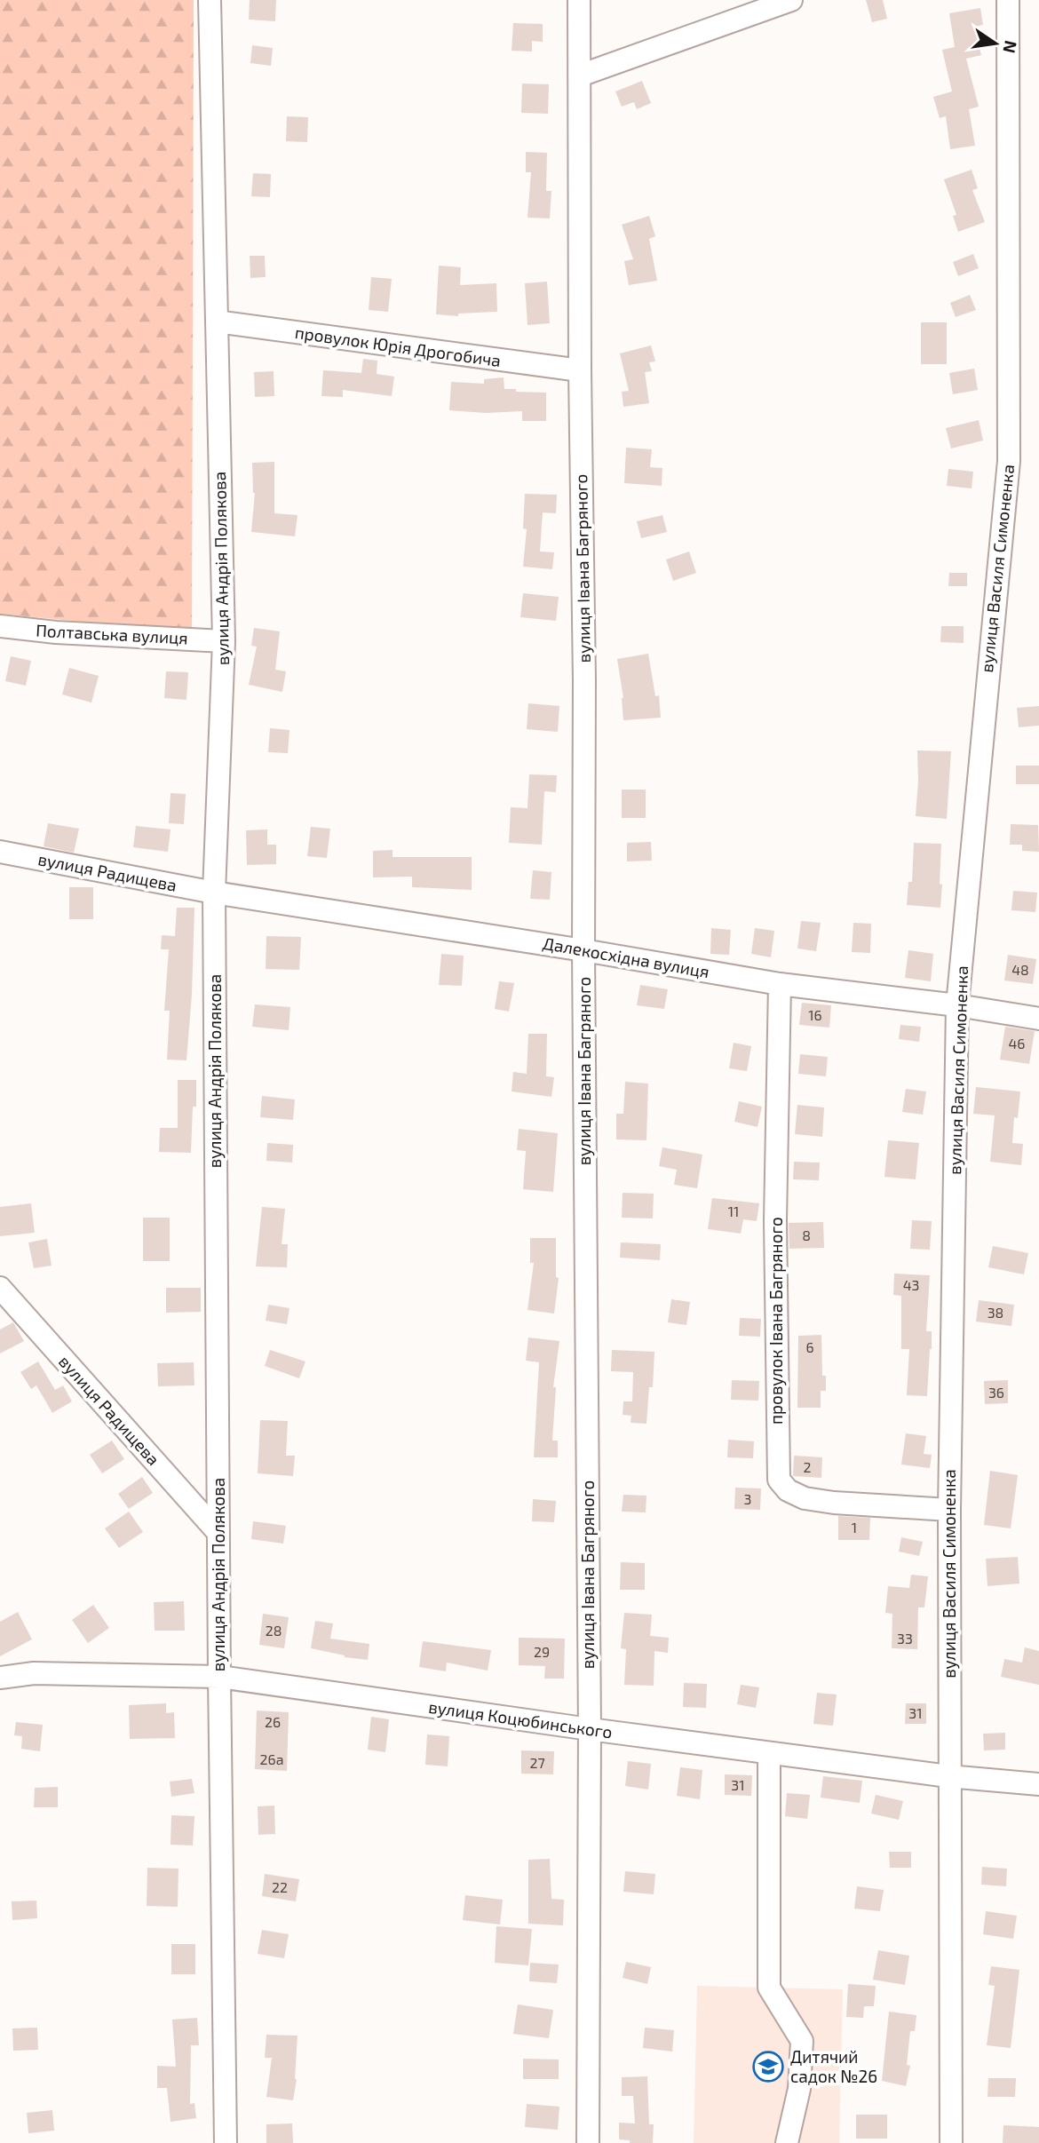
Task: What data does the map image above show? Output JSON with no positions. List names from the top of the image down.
{
  "streets": {
    "street": [
      "провулок Юрія Дрогобича",
      "вулиця Андрія Полякова",
      "вулиця Івана Багряного",
      "вулиця Василя Симоненка",
      "Полтавська вулиця",
      "вулиця Радищева",
      "Далекосхідна вулиця",
      "провулок Івана Багряного",
      "вулиця Коцюбинського"
    ]
  },
  "crossings": [
    ["провулок Юрія Дрогобича", "вулиця Андрія Полякова"],
    ["провулок Юрія Дрогобича", "вулиця Івана Багряного"],
    ["вулиця Андрія Полякова", "Полтавська вулиця"],
    ["вулиця Андрія Полякова", "вулиця Радищева"],
    ["вулиця Андрія Полякова", "Далекосхідна вулиця"],
    ["вулиця Андрія Полякова", "вулиця Коцюбинського"],
    ["вулиця Івана Багряного", "Далекосхідна вулиця"],
    ["вулиця Івана Багряного", "вулиця Коцюбинського"],
    ["вулиця Василя Симоненка", "Далекосхідна вулиця"],
    ["вулиця Василя Симоненка", "провулок Івана Багряного"],
    ["вулиця Василя Симоненка", "вулиця Коцюбинського"],
    ["вулиця Радищева", "Далекосхідна вулиця"],
    ["Далекосхідна вулиця", "провулок Івана Багряного"]
  ],
  "places": {
    "school or university": ["Дитячий садок №26"]
  },
  "house_numbers": [
    "48",
    "16",
    "46",
    "11",
    "8",
    "43",
    "38",
    "6",
    "36",
    "2",
    "3",
    "1",
    "28",
    "33",
    "29",
    "31",
    "26",
    "26а",
    "27",
    "31",
    "22"
  ],
  "north": "right"
}
